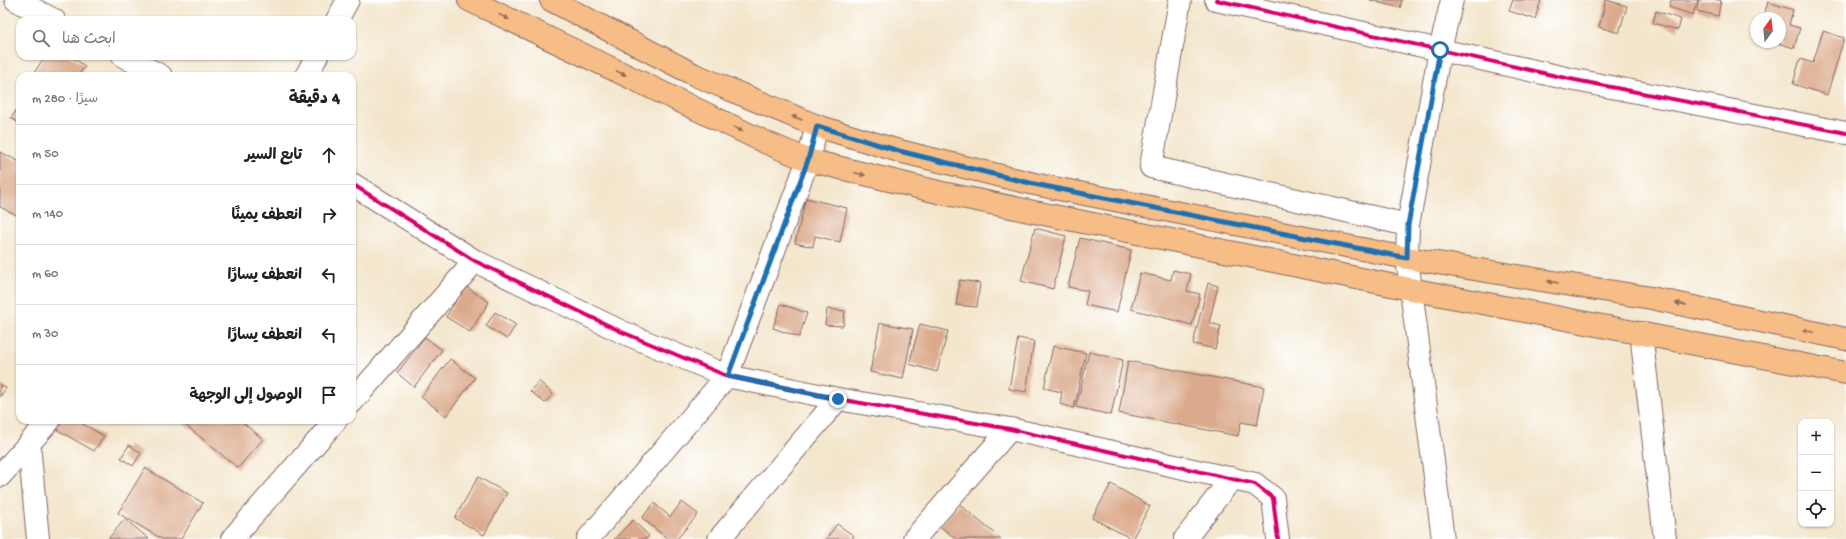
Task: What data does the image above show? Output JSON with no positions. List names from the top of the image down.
{
  "north": "top",
  "page": {
    "search": "ابحث هنا",
    "heading": ["4 دقيقة", "سيرًا · 280 m"],
    "list": [
      ["تابع السير", "50 m"],
      ["انعطف يمينًا", "140 m"],
      ["انعطف يسارًا", "60 m"],
      ["انعطف يسارًا", "30 m"],
      "الوصول إلى الوجهة"
    ],
    "map_buttons": ["+", "−"]
  }
}
